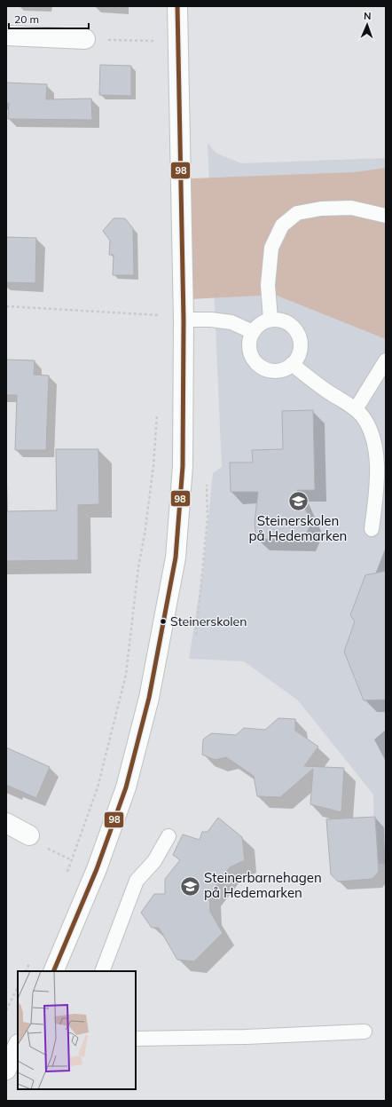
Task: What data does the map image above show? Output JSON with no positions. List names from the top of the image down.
{
  "places": {
    "school or university": ["Steinerskolen på Hedemarken", "Steinerbarnehagen på Hedemarken"],
    "other": ["Steinerskolen"]
  },
  "lines": ["transit line 98"],
  "scale_bar": "20 m",
  "north": "top"
}
